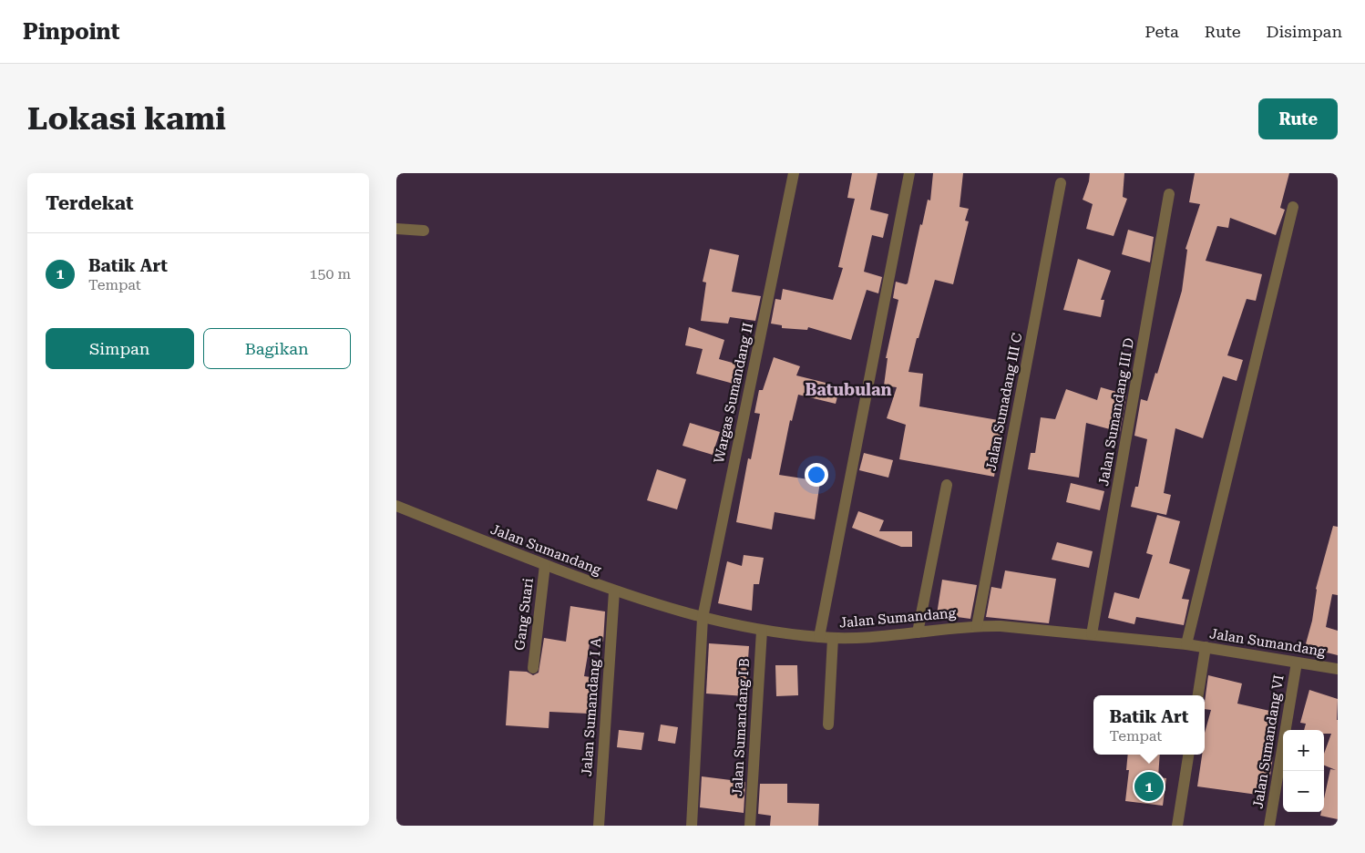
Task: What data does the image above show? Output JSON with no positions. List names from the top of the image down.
{
  "streets": {
    "street": [
      "Wargas Sumandang II",
      "Jalan Sumadang III C",
      "Jalan Sumandang III D",
      "Jalan Sumandang",
      "Gang Suari",
      "Jalan Sumandang I A",
      "Jalan Sumandang I B",
      "Jalan Sumandang VI"
    ]
  },
  "crossings": [
    ["Wargas Sumandang II", "Jalan Sumandang"],
    ["Jalan Sumadang III C", "Jalan Sumandang"],
    ["Jalan Sumandang III D", "Jalan Sumandang"],
    ["Jalan Sumandang", "Gang Suari"],
    ["Jalan Sumandang", "Jalan Sumandang I A"],
    ["Jalan Sumandang", "Jalan Sumandang I B"],
    ["Jalan Sumandang", "Jalan Sumandang VI"]
  ],
  "districts": ["Batubulan"],
  "page": {
    "header": "Pinpoint",
    "nav": ["Peta", "Rute", "Disimpan"],
    "buttons": [
      "Rute",
      ["Simpan", "Bagikan"]
    ],
    "title": "Lokasi kami",
    "heading": "Terdekat",
    "list": [
      {
        "mark": "1",
        "name": "Batik Art",
        "note": "Tempat",
        "value": "150 m"
      }
    ],
    "popup": ["Batik Art", "Tempat"],
    "map_buttons": ["+", "−"],
    "pins": "1"
  }
}
